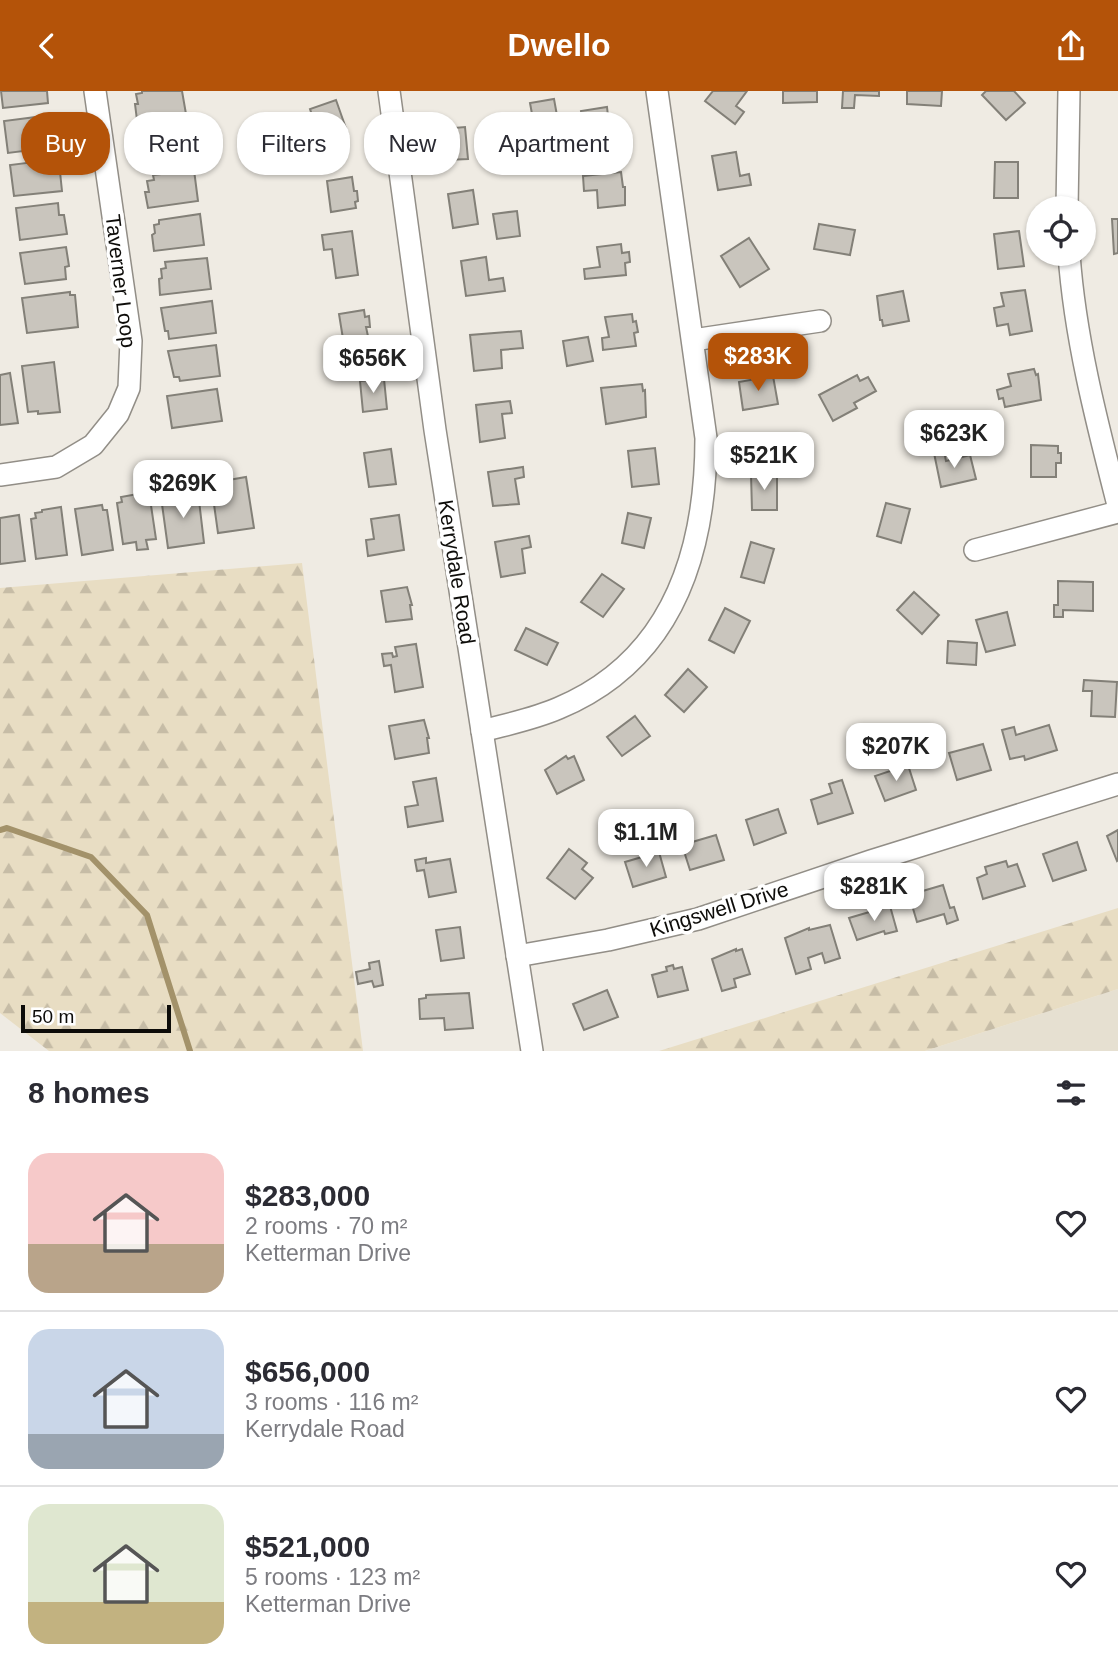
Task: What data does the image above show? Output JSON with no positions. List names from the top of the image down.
{
  "streets": {
    "street": ["Taverner Loop", "Kerrydale Road", "Kingswell Drive"]
  },
  "crossings": [
    ["Kerrydale Road", "Kingswell Drive"]
  ],
  "scale_bar": "50 m",
  "page": {
    "header": "Dwello",
    "chip": [
      "Buy",
      "Rent",
      "Filters",
      "New",
      "Apartment"
    ],
    "price": [
      "$283K",
      "$656K",
      "$623K",
      "$521K",
      "$269K",
      "$207K",
      "$1.1M",
      "$281K"
    ],
    "scale": "50 m",
    "heading": "8 homes",
    "list": [
      {
        "name": "$283,000",
        "note": "2 rooms · 70 m² · Ketterman Drive"
      },
      {
        "name": "$656,000",
        "note": "3 rooms · 116 m² · Kerrydale Road"
      },
      {
        "name": "$521,000",
        "note": "5 rooms · 123 m² · Ketterman Drive"
      }
    ]
  }
}
